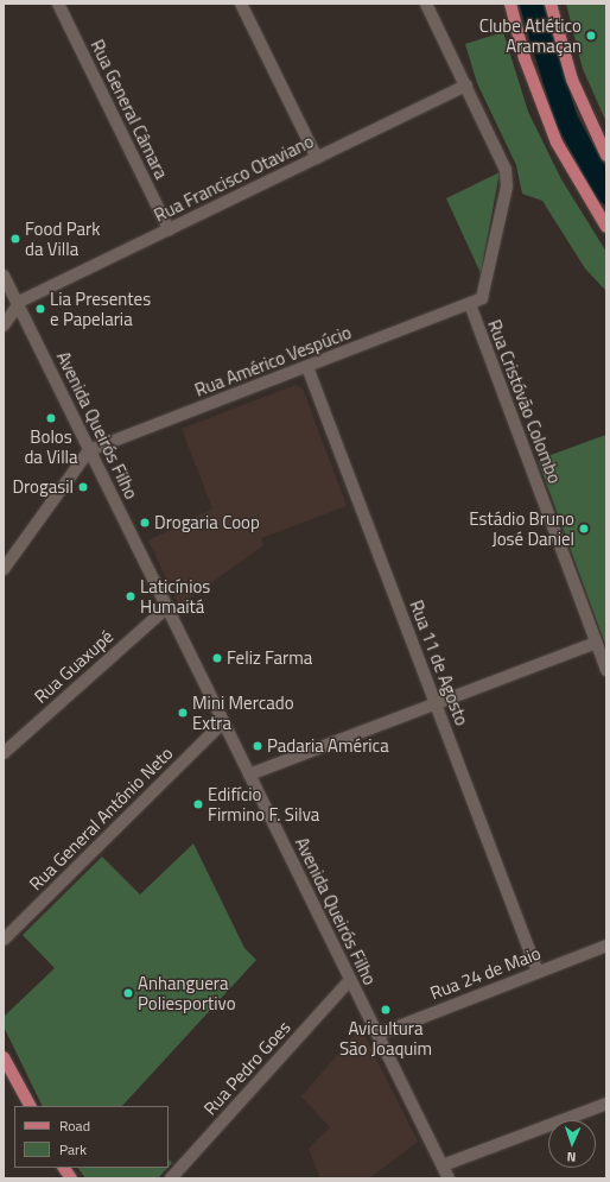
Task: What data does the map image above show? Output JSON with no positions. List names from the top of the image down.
{
  "streets": {
    "street": [
      "Rua General Câmara",
      "Rua Francisco Otaviano",
      "Rua Américo Vespúcio",
      "Rua Cristóvão Colombo",
      "Avenida Queirós Filho",
      "Rua 11 de Agosto",
      "Rua Guaxupé",
      "Rua General Antônio Neto",
      "Rua 24 de Maio",
      "Rua Pedro Goes"
    ]
  },
  "crossings": [
    ["Rua General Câmara", "Rua Francisco Otaviano"],
    ["Rua Francisco Otaviano", "Avenida Queirós Filho"],
    ["Rua Américo Vespúcio", "Rua Cristóvão Colombo"],
    ["Rua Américo Vespúcio", "Avenida Queirós Filho"],
    ["Rua Américo Vespúcio", "Rua 11 de Agosto"],
    ["Avenida Queirós Filho", "Rua Guaxupé"],
    ["Avenida Queirós Filho", "Rua General Antônio Neto"],
    ["Avenida Queirós Filho", "Rua 24 de Maio"],
    ["Avenida Queirós Filho", "Rua Pedro Goes"],
    ["Rua 11 de Agosto", "Rua 24 de Maio"]
  ],
  "places": [
    "Clube Atlético Aramaçan",
    "Food Park da Villa",
    "Lia Presentes e Papelaria",
    "Bolos da Villa",
    "Drogasil",
    "Drogaria Coop",
    "Estádio Bruno José Daniel",
    "Laticínios Humaitá",
    "Feliz Farma",
    "Mini Mercado Extra",
    "Padaria América",
    "Edifício Firmino F. Silva",
    "Anhanguera Poliesportivo",
    "Avicultura São Joaquim"
  ],
  "legend": ["Road", "Park"],
  "north": "bottom"
}
